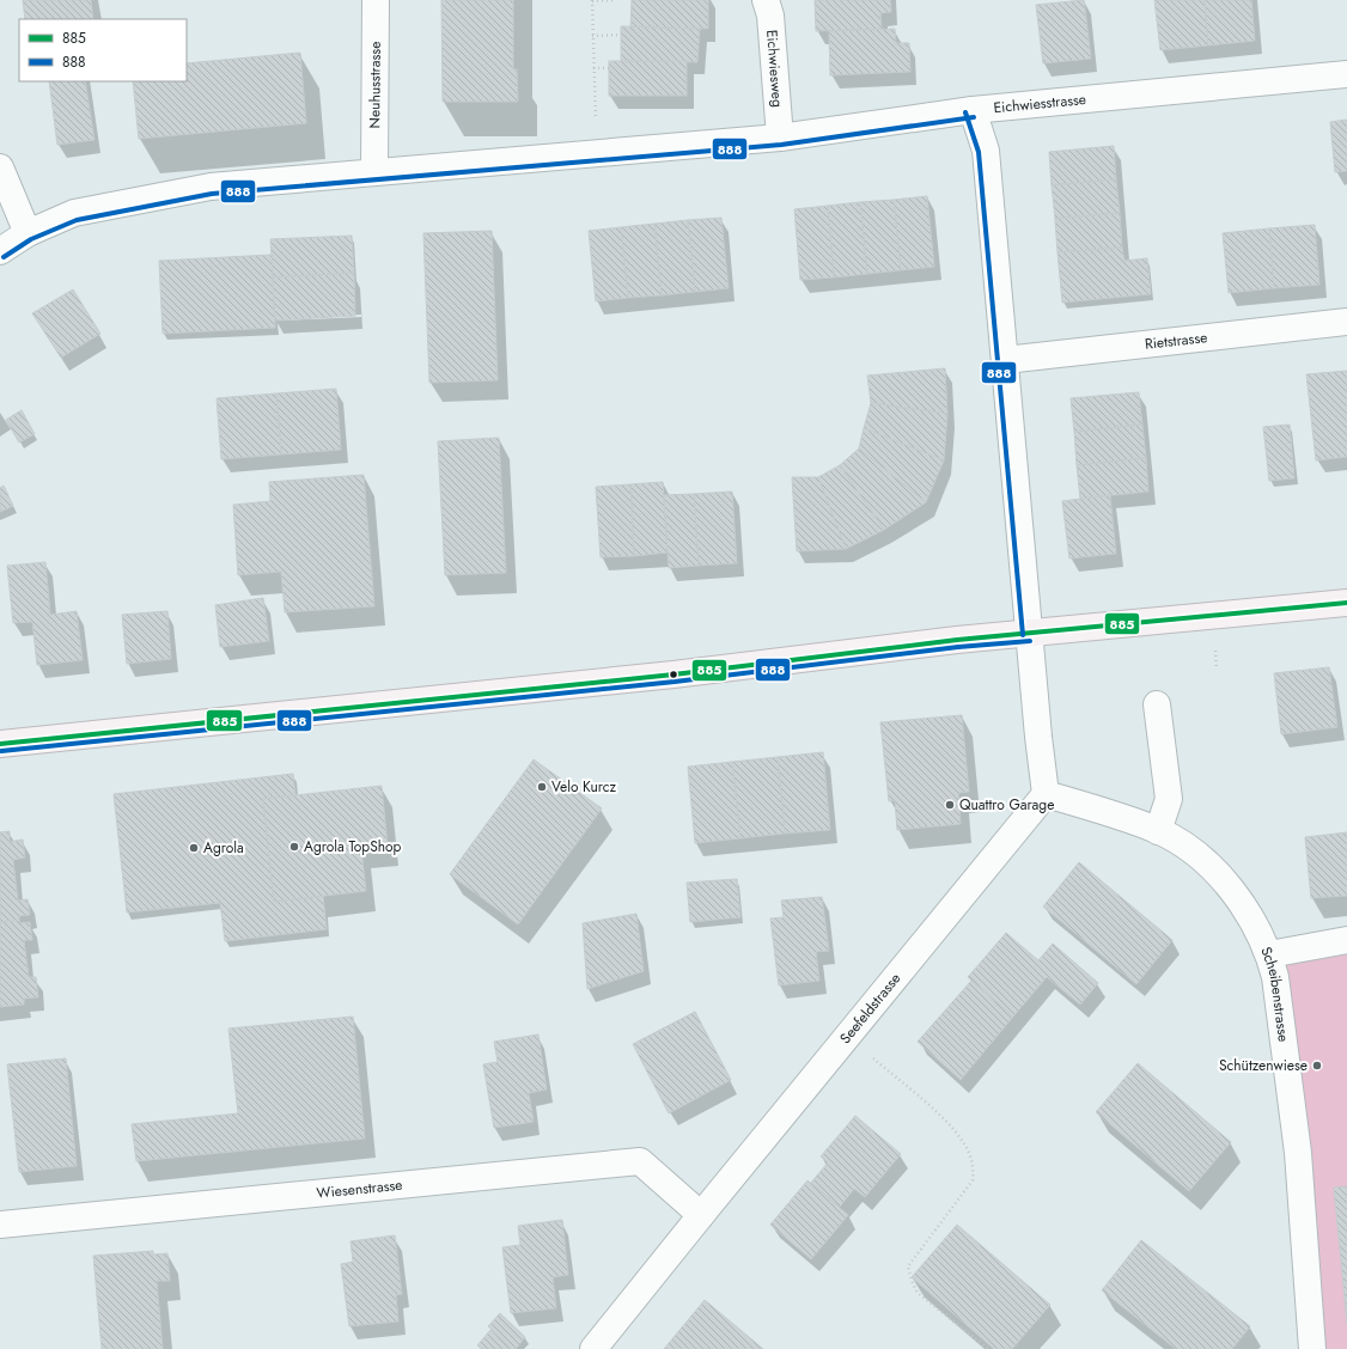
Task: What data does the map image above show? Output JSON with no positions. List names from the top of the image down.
{
  "streets": {
    "street": [
      "Eichwiesweg",
      "Neuhusstrasse",
      "Eichwiesstrasse",
      "Rietstrasse",
      "Scheibenstrasse",
      "Seefeldstrasse",
      "Wiesenstrasse"
    ]
  },
  "crossings": [
    ["Eichwiesweg", "Eichwiesstrasse"],
    ["Neuhusstrasse", "Eichwiesstrasse"],
    ["Scheibenstrasse", "Seefeldstrasse"],
    ["Seefeldstrasse", "Wiesenstrasse"]
  ],
  "places": [
    "Velo Kurcz",
    "Quattro Garage",
    "Agrola TopShop",
    "Agrola",
    "Schützenwiese"
  ],
  "lines": ["transit line 888", "transit line 885"],
  "legend": ["885", "888"]
}
